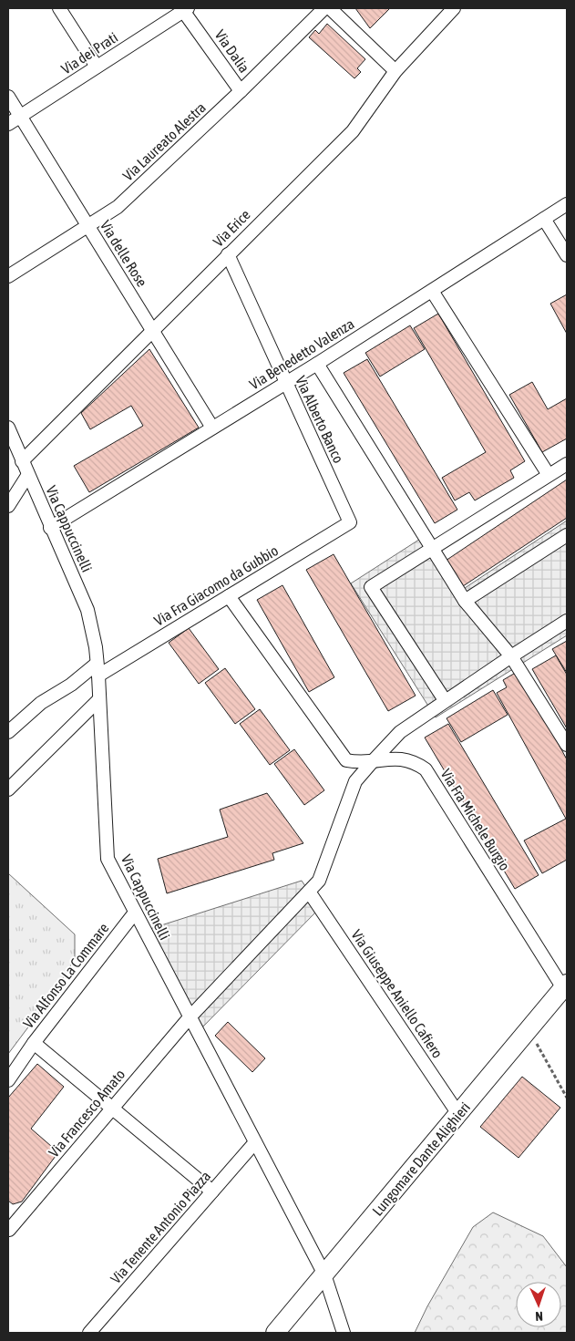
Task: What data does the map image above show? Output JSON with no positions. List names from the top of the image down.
{
  "streets": {
    "main road": ["Lungomare Dante Alighieri"],
    "street": [
      "Via Dalia",
      "Via dei Prati",
      "Via Laureato Alestra",
      "Via Erice",
      "Via delle Rose",
      "Via Benedetto Valenza",
      "Via Alberto Banco",
      "Via Cappuccinelli",
      "Via Fra Giacomo da Gubbio",
      "Via Fra Michele Burgio",
      "Via Alfonso La Commare",
      "Via Giuseppe Aniello Cafiero",
      "Via Francesco Amato",
      "Via Tenente Antonio Piazza"
    ]
  },
  "crossings": [
    ["Via Dalia", "Via dei Prati"],
    ["Via Dalia", "Via Laureato Alestra"],
    ["Via dei Prati", "Via delle Rose"],
    ["Via Laureato Alestra", "Via delle Rose"],
    ["Via Erice", "Via delle Rose"],
    ["Via Erice", "Via Alberto Banco"],
    ["Via Erice", "Via Cappuccinelli"],
    ["Via delle Rose", "Via Benedetto Valenza"],
    ["Via Benedetto Valenza", "Via Alberto Banco"],
    ["Via Benedetto Valenza", "Via Cappuccinelli"],
    ["Via Alberto Banco", "Via Fra Giacomo da Gubbio"],
    ["Via Cappuccinelli", "Via Fra Giacomo da Gubbio"],
    ["Via Cappuccinelli", "Via Alfonso La Commare"],
    ["Via Cappuccinelli", "Via Francesco Amato"],
    ["Via Cappuccinelli", "Lungomare Dante Alighieri"],
    ["Via Cappuccinelli", "Via Tenente Antonio Piazza"],
    ["Via Fra Giacomo da Gubbio", "Via Fra Michele Burgio"],
    ["Via Fra Michele Burgio", "Lungomare Dante Alighieri"],
    ["Via Giuseppe Aniello Cafiero", "Via Francesco Amato"],
    ["Via Giuseppe Aniello Cafiero", "Lungomare Dante Alighieri"]
  ],
  "north": "bottom"
}
